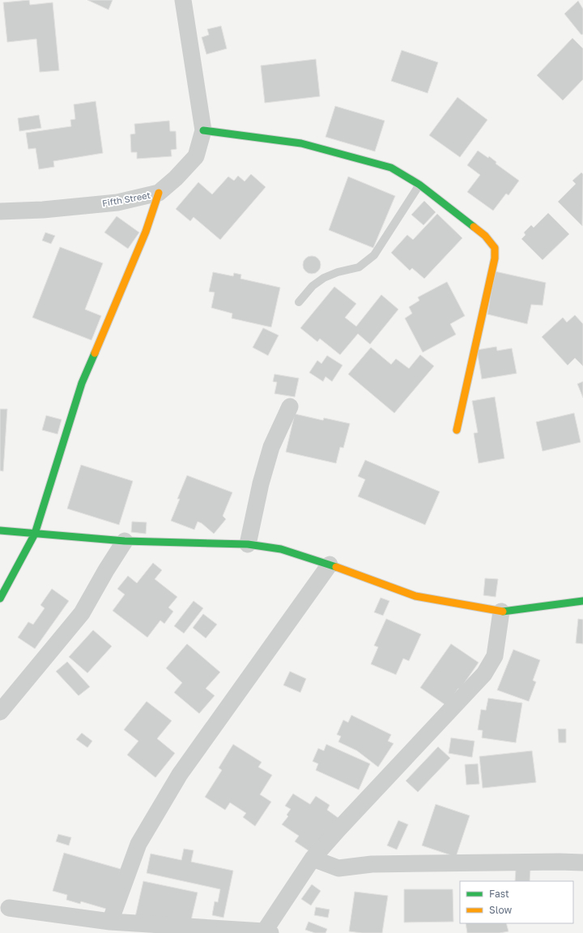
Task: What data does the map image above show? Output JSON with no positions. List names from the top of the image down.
{
  "streets": {
    "street": ["Fifth Street"]
  },
  "legend": ["Fast", "Slow"]
}
